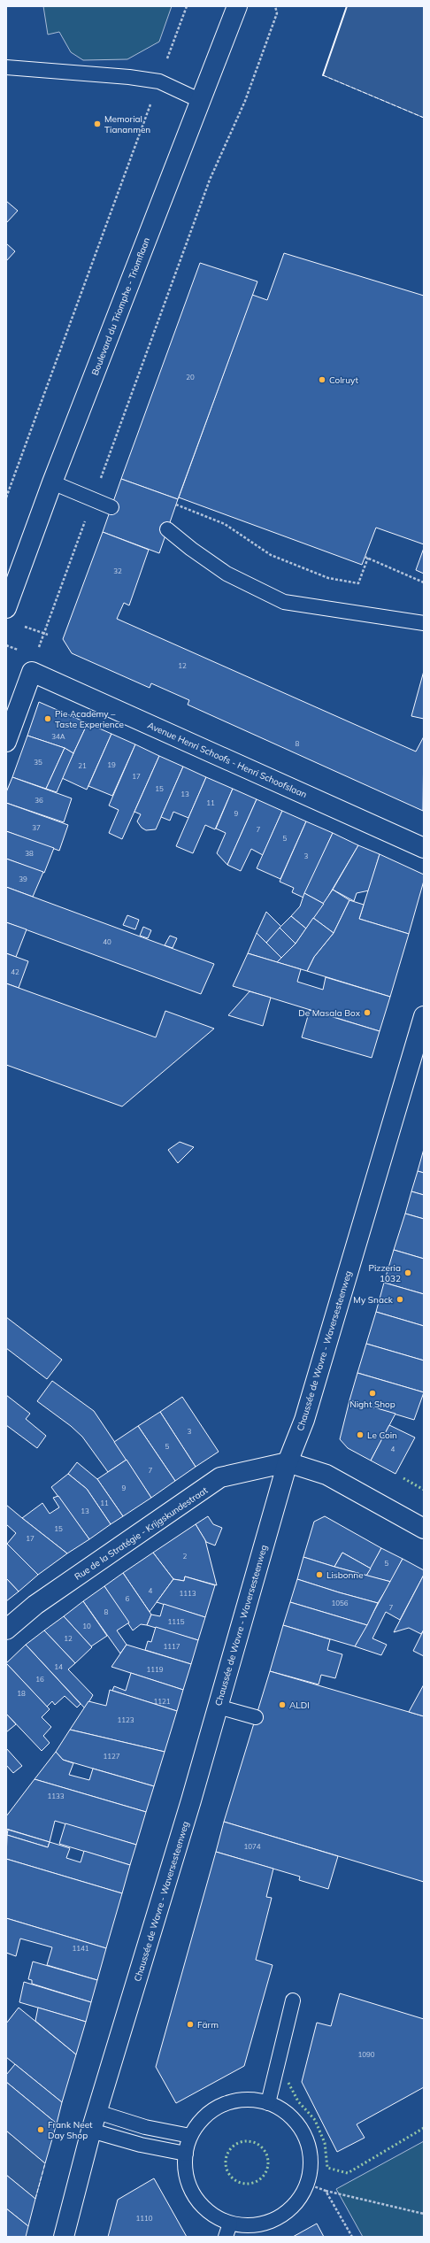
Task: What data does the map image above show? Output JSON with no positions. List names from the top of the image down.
{
  "streets": {
    "main road": [
      "Boulevard du Triomphe - Triomflaan",
      "Avenue Henri Schoofs - Henri Schoofslaan",
      "Chaussée de Wavre - Waversesteenweg",
      "Rue de la Stratégie - Krijgskundestraat"
    ]
  },
  "crossings": [
    ["Chaussée de Wavre - Waversesteenweg", "Rue de la Stratégie - Krijgskundestraat"]
  ],
  "places": [
    "Memorial Tiananmen",
    "Colruyt",
    "Pie Academy – Taste Experience",
    "De Masala Box",
    "Pizzeria 1032",
    "My Snack",
    "Night Shop",
    "Le Coin",
    "Lisbonne",
    "ALDI",
    "Färm",
    "Frank Neet Day Shop"
  ],
  "house_numbers": [
    "20",
    "32",
    "12",
    "34A",
    "8",
    "35",
    "19",
    "21",
    "17",
    "15",
    "13",
    "36",
    "11",
    "9",
    "37",
    "7",
    "5",
    "38",
    "3",
    "39",
    "40",
    "42",
    "3",
    "5",
    "4",
    "7",
    "9",
    "11",
    "13",
    "15",
    "17",
    "2",
    "5",
    "4",
    "1113",
    "6",
    "1056",
    "7",
    "8",
    "1115",
    "10",
    "12",
    "1117",
    "14",
    "1119",
    "16",
    "18",
    "1121",
    "1123",
    "1127",
    "1133",
    "1074",
    "1141",
    "1090",
    "1110"
  ]
}
